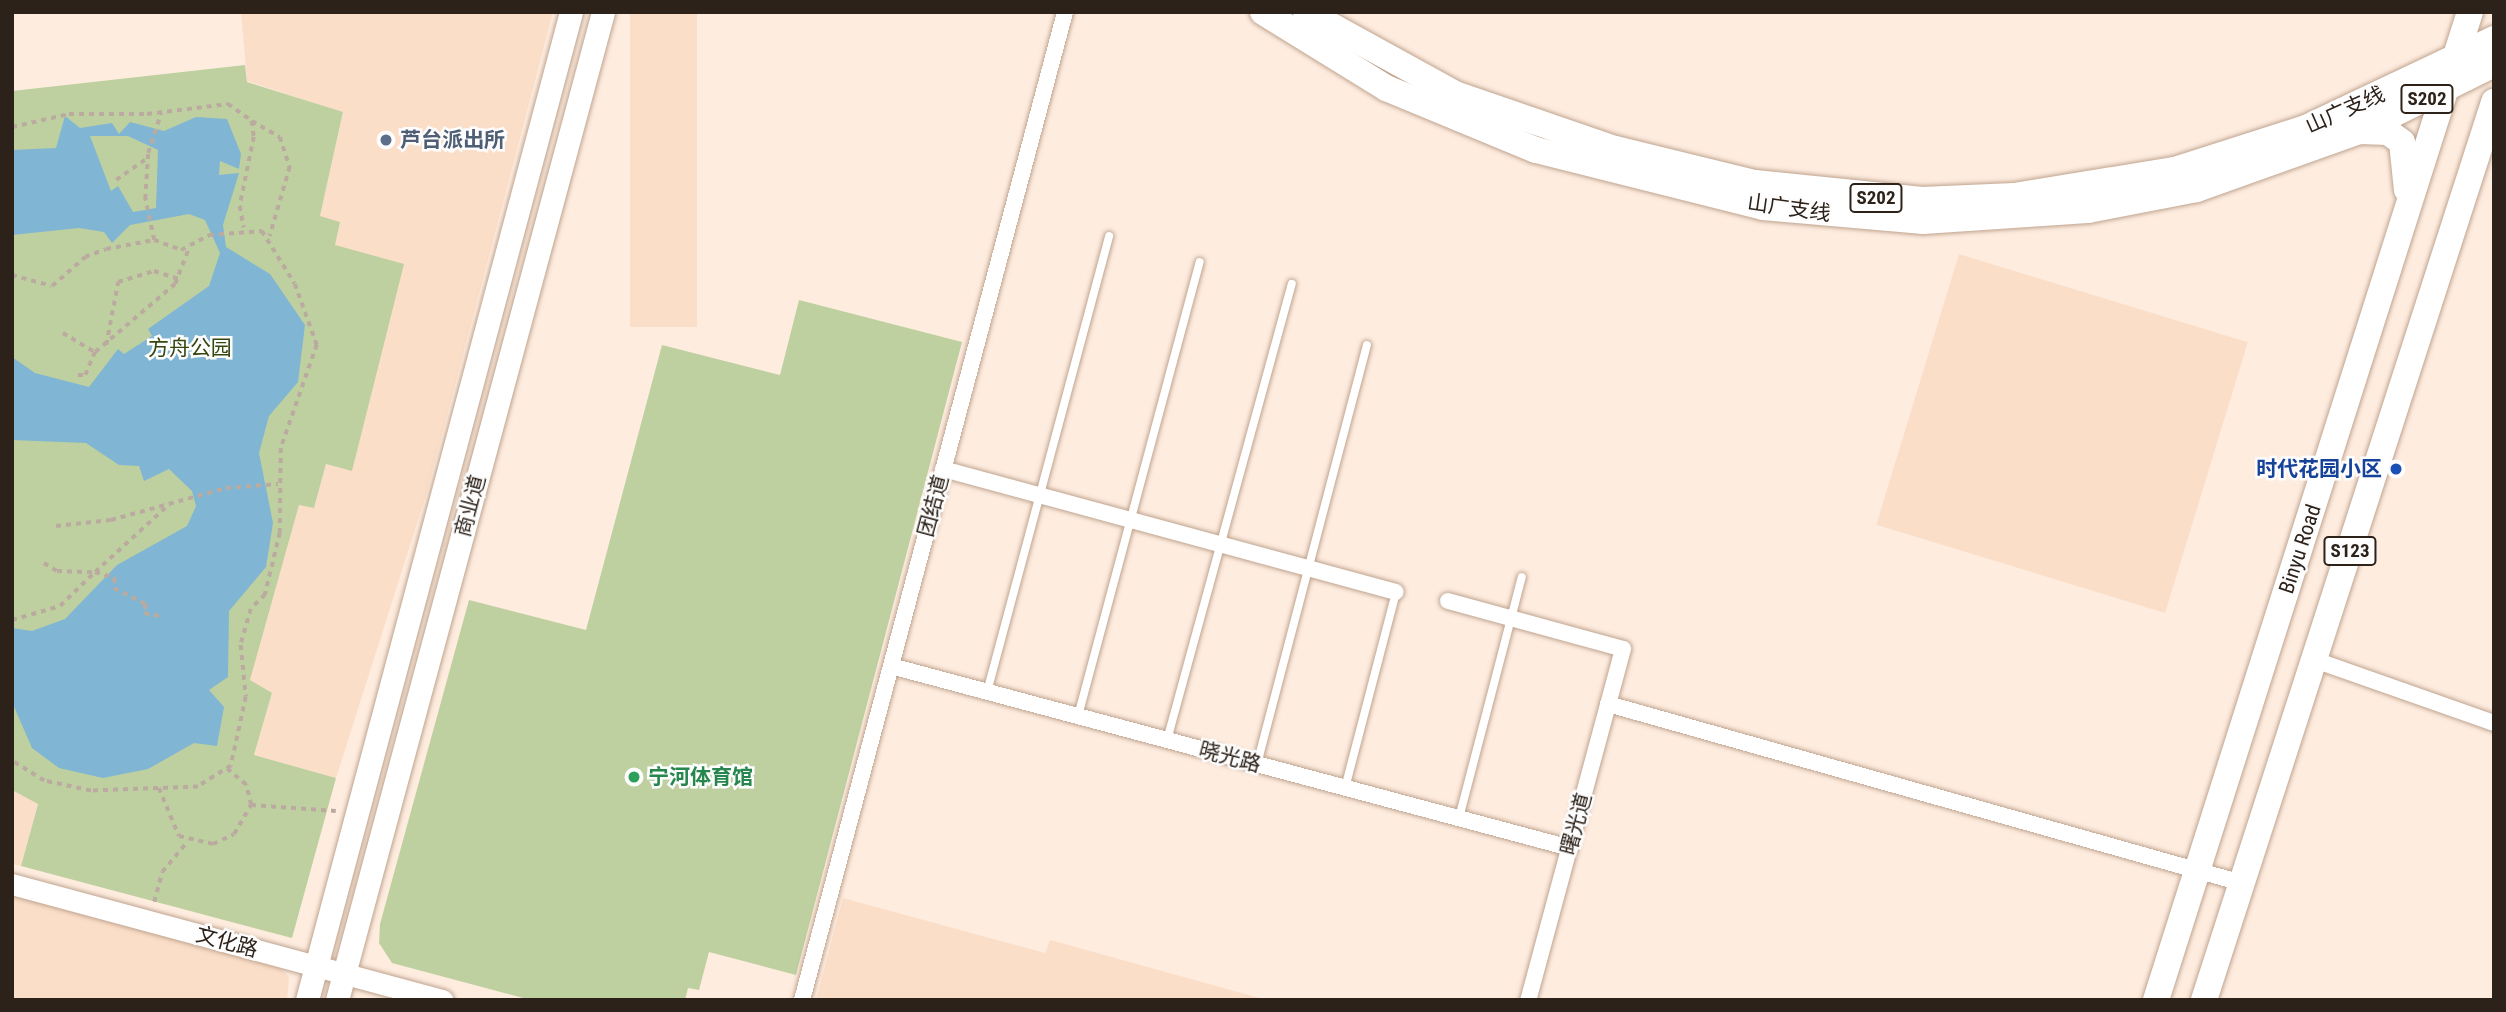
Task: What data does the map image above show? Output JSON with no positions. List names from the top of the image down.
{
  "streets": {
    "main road": [
      "S202",
      "山广支线",
      "商业道",
      "Binyu Road",
      "S123"
    ],
    "street": [
      "团结道",
      "晓光路",
      "曙光道",
      "文化路"
    ]
  },
  "crossings": [
    ["山广支线", "Binyu Road"],
    ["商业道", "文化路"],
    ["团结道", "晓光路"],
    ["晓光路", "曙光道"]
  ],
  "parks": ["方舟公园"],
  "places": ["芦台派出所", "时代花园小区", "宁河体育馆"]
}
